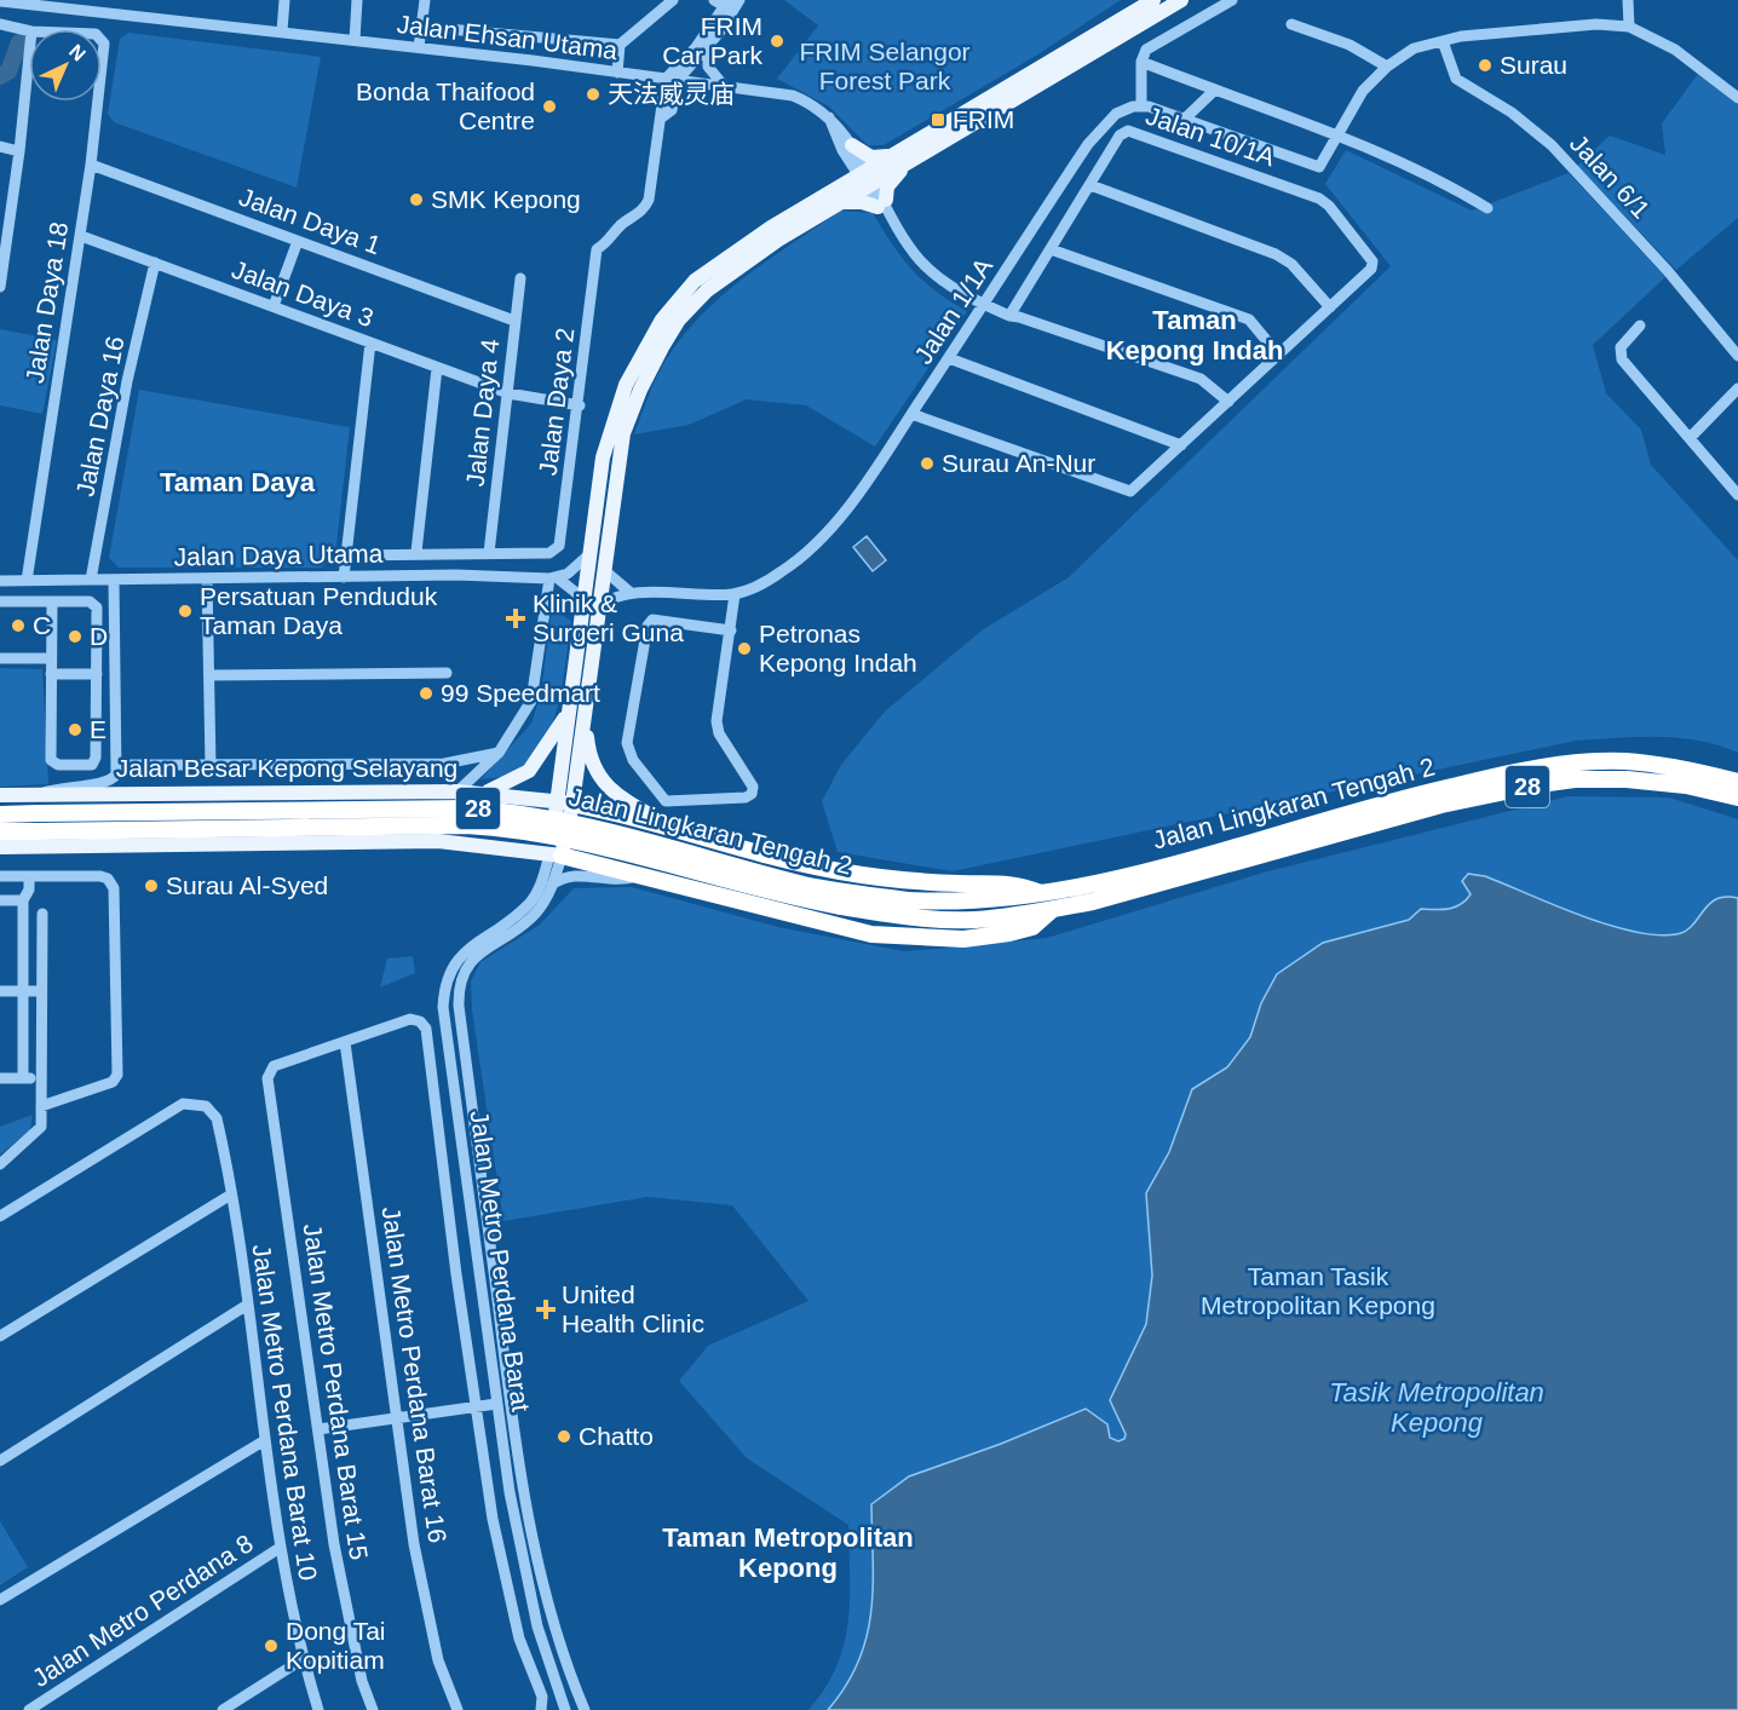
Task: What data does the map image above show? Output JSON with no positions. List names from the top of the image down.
{
  "streets": {
    "highway": ["28", "Jalan Lingkaran Tengah 2"],
    "main road": ["Jalan Besar Kepong Selayang"],
    "street": [
      "Jalan Ehsan Utama",
      "Jalan 10/1A",
      "Jalan 6/1",
      "Jalan Daya 1",
      "Jalan Daya 3",
      "Jalan Daya 18",
      "Jalan 1/1A",
      "Jalan Daya 2",
      "Jalan Daya 4",
      "Jalan Daya 16",
      "Jalan Daya Utama",
      "Jalan Metro Perdana Barat",
      "Jalan Metro Perdana Barat 16",
      "Jalan Metro Perdana Barat 15",
      "Jalan Metro Perdana Barat 10",
      "Jalan Metro Perdana 8"
    ]
  },
  "crossings": [
    ["Jalan Daya 1", "Jalan Daya 18"],
    ["Jalan Daya 1", "Jalan Daya 4"],
    ["Jalan Daya 3", "Jalan Daya 18"],
    ["Jalan Daya 3", "Jalan Daya 2"],
    ["Jalan Daya 3", "Jalan Daya 4"],
    ["Jalan Daya 3", "Jalan Daya 16"],
    ["Jalan Daya 18", "Jalan Daya Utama"],
    ["Jalan Daya 2", "Jalan Daya 4"],
    ["Jalan Daya 16", "Jalan Daya Utama"],
    ["Jalan Metro Perdana Barat 16", "Jalan Metro Perdana Barat 15"],
    ["Jalan Metro Perdana Barat 10", "Jalan Metro Perdana 8"]
  ],
  "districts": ["Taman Kepong Indah", "Taman Daya", "Taman Metropolitan Kepong"],
  "water": ["Tasik Metropolitan Kepong"],
  "parks": ["FRIM Selangor Forest Park", "Taman Tasik Metropolitan Kepong"],
  "places": {
    "other": [
      "FRIM Car Park",
      "Surau",
      "天法威灵庙",
      "Bonda Thaifood Centre",
      "SMK Kepong",
      "Surau An-Nur",
      "Persatuan Penduduk Taman Daya",
      "C",
      "D",
      "Petronas Kepong Indah",
      "99 Speedmart",
      "E",
      "Surau Al-Syed",
      "Chatto",
      "Dong Tai Kopitiam"
    ],
    "transit": ["FRIM"],
    "health": ["Klinik & Surgeri Guna", "United Health Clinic"]
  },
  "north": "top right"
}
